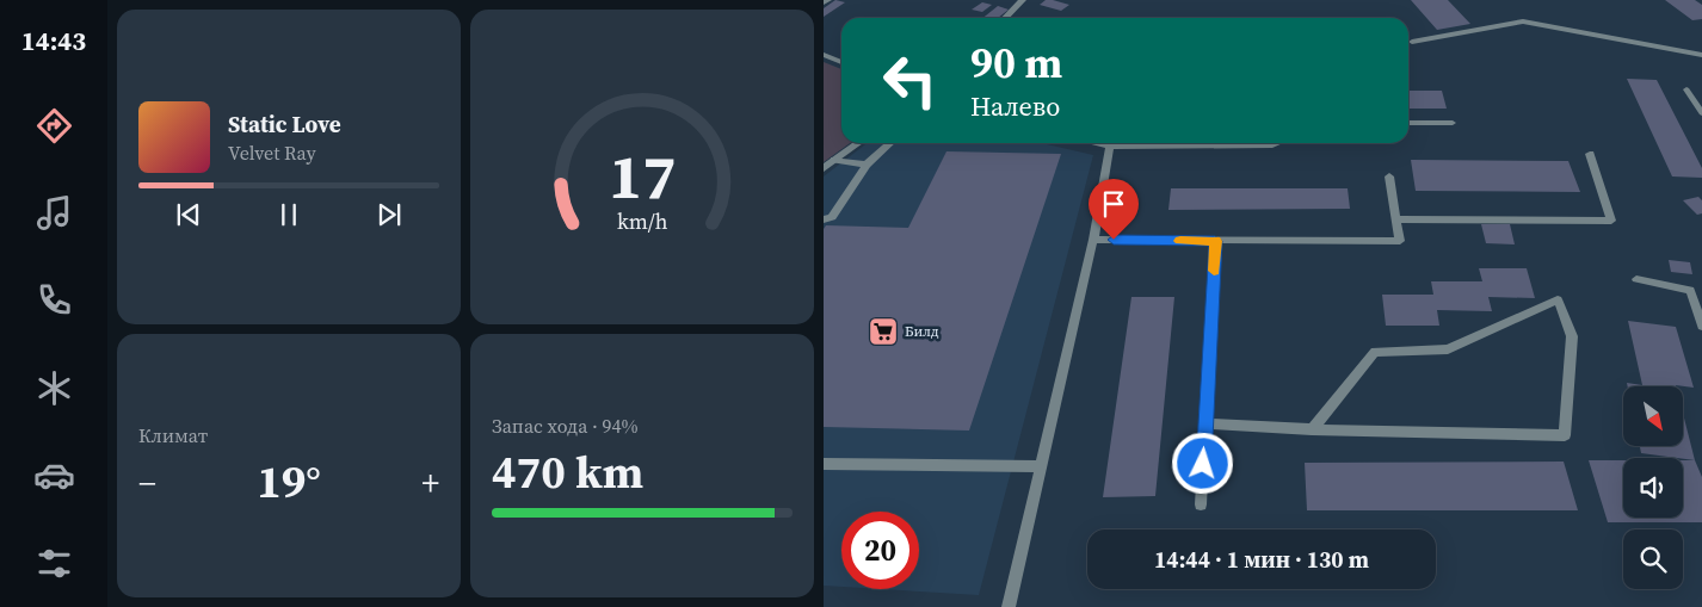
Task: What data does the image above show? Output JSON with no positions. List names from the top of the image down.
{
  "places": {
    "supermarket": ["Билд"]
  },
  "north": "bottom right",
  "page": {
    "tabs": "14:43",
    "turn": ["90 m", "Налево"],
    "song": ["Static Love", "Velvet Ray"],
    "tile": [
      "Климат",
      ["Запас хода · 94%", "470 km"]
    ],
    "heat": ["−", "19°", "+"],
    "limit": "20",
    "trip": "14:44 · 1 мин · 130 m",
    "gauge": ["17", "km/h"]
  }
}
